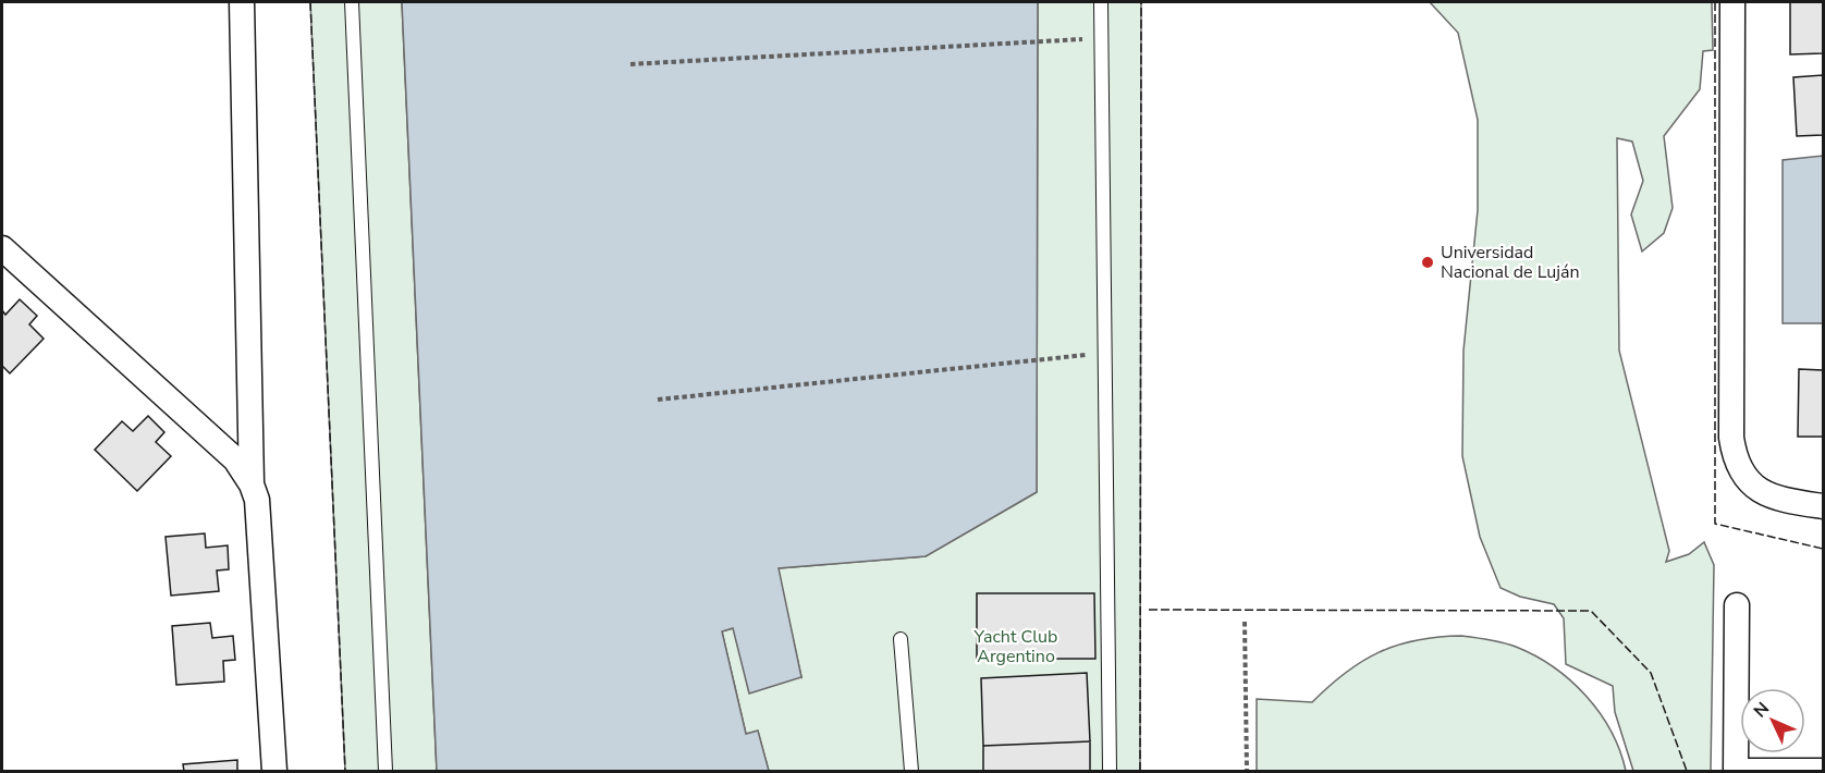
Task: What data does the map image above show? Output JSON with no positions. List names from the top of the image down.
{
  "parks": ["Yacht Club Argentino"],
  "places": ["Universidad Nacional de Luján"],
  "north": "top left"
}
